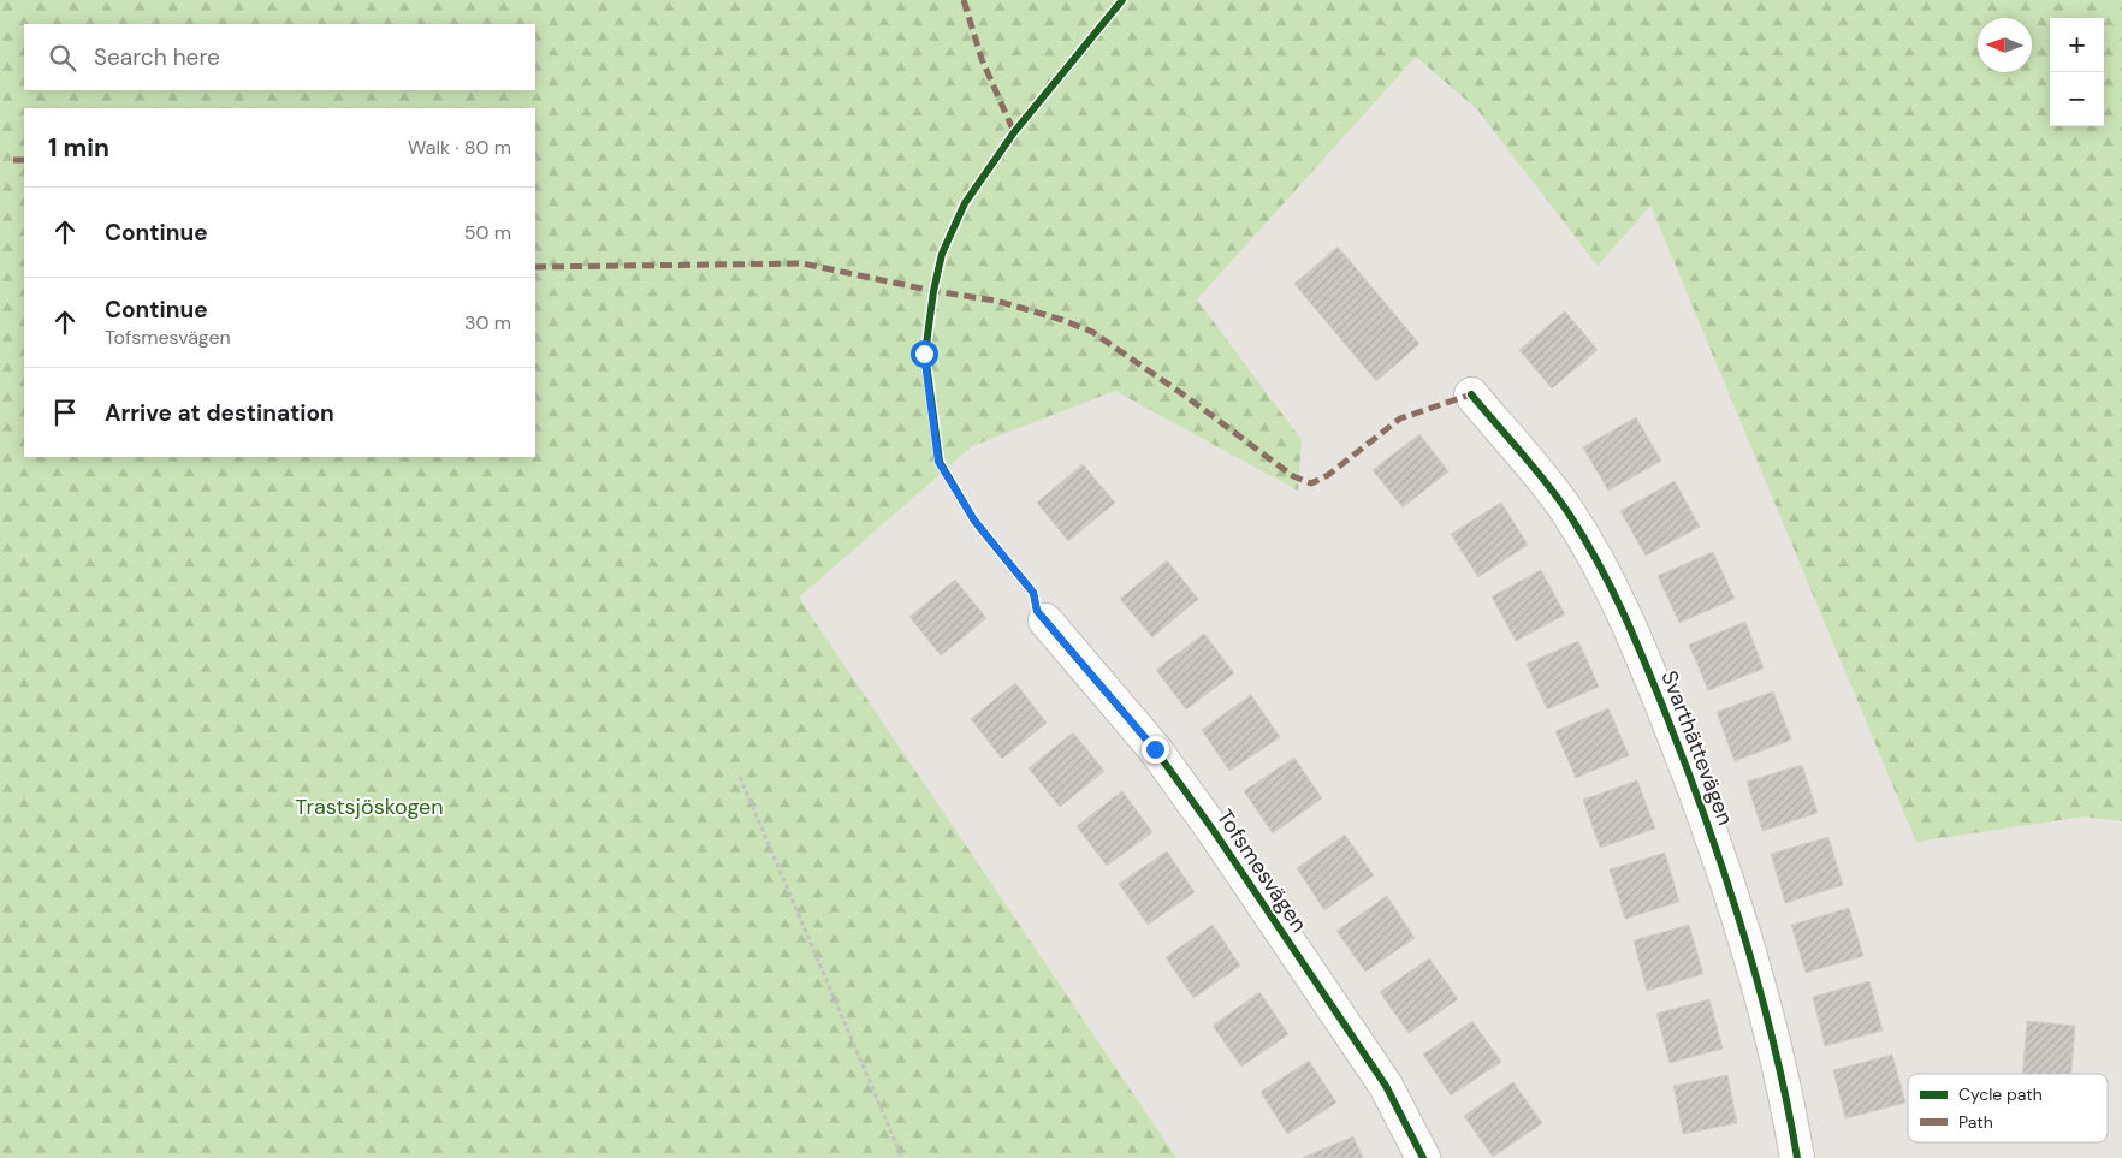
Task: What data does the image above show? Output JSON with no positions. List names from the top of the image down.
{
  "streets": {
    "street": ["Svarthättevägen", "Tofsmesvägen"]
  },
  "parks": ["Trastsjöskogen"],
  "legend": ["Cycle path", "Path"],
  "north": "left",
  "page": {
    "map_buttons": ["+", "−"],
    "search": "Search here",
    "heading": ["1 min", "Walk · 80 m"],
    "list": [
      ["Continue", "50 m"],
      ["Continue", "Tofsmesvägen", "30 m"],
      "Arrive at destination"
    ]
  }
}
